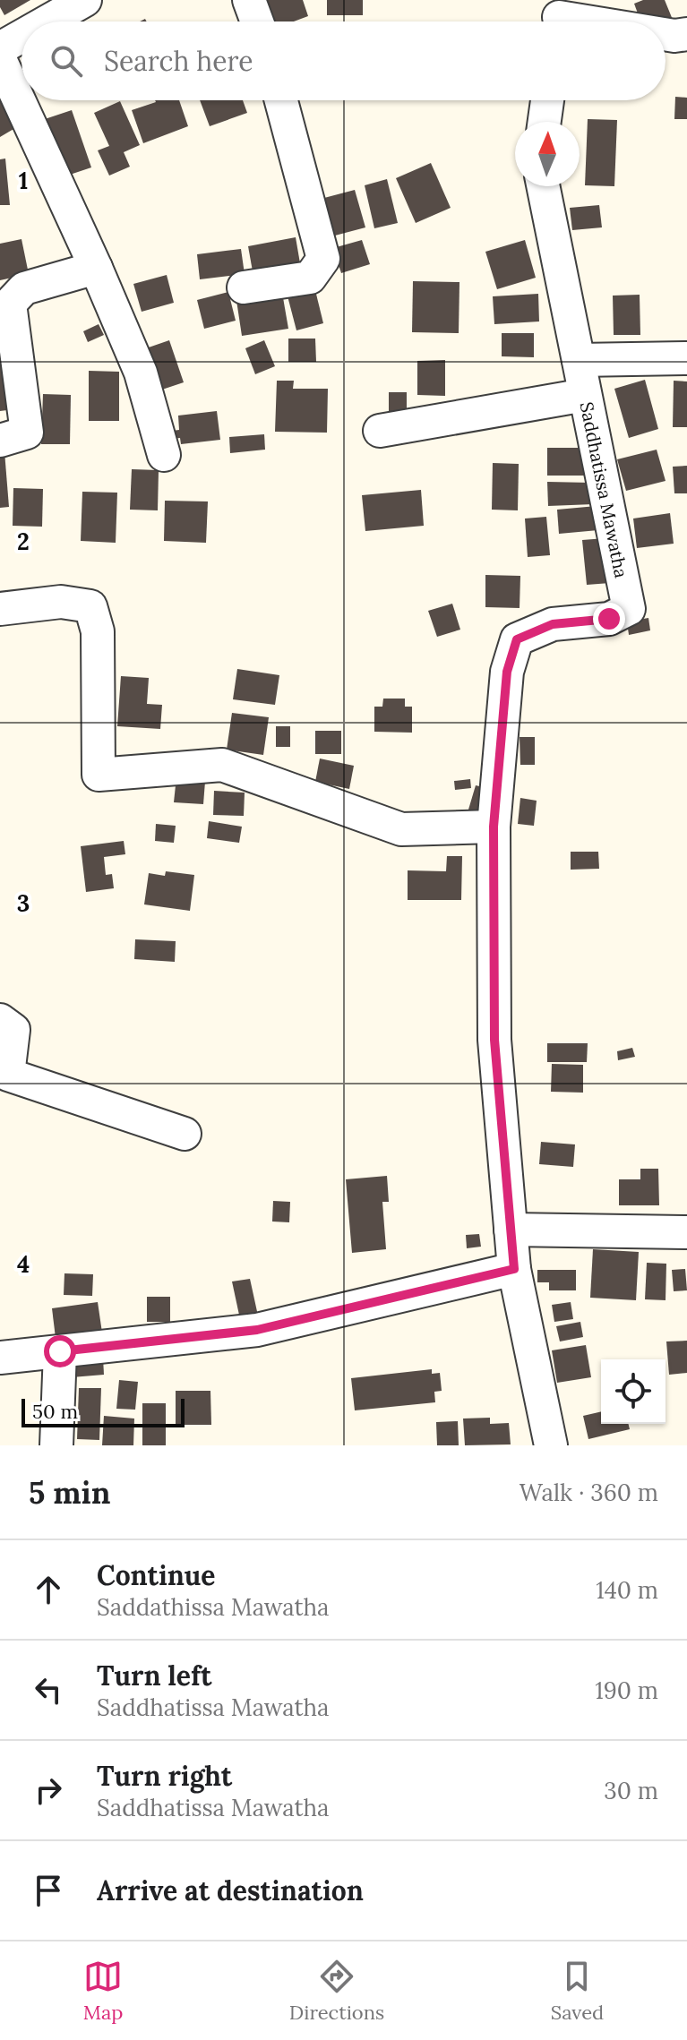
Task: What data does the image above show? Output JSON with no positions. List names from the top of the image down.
{
  "streets": {
    "street": ["Saddhatissa Mawatha"]
  },
  "scale_bar": "50 m",
  "north": "top",
  "page": {
    "search": "Search here",
    "scale": "50 m",
    "heading": ["5 min", "Walk · 360 m"],
    "list": [
      ["Continue", "Saddathissa Mawatha", "140 m"],
      ["Turn left", "Saddhatissa Mawatha", "190 m"],
      ["Turn right", "Saddhatissa Mawatha", "30 m"],
      "Arrive at destination"
    ],
    "nav": ["Map", "Directions", "Saved"]
  },
  "grid": {
    "rows": [
      "1",
      "2",
      "3",
      "4"
    ]
  }
}
